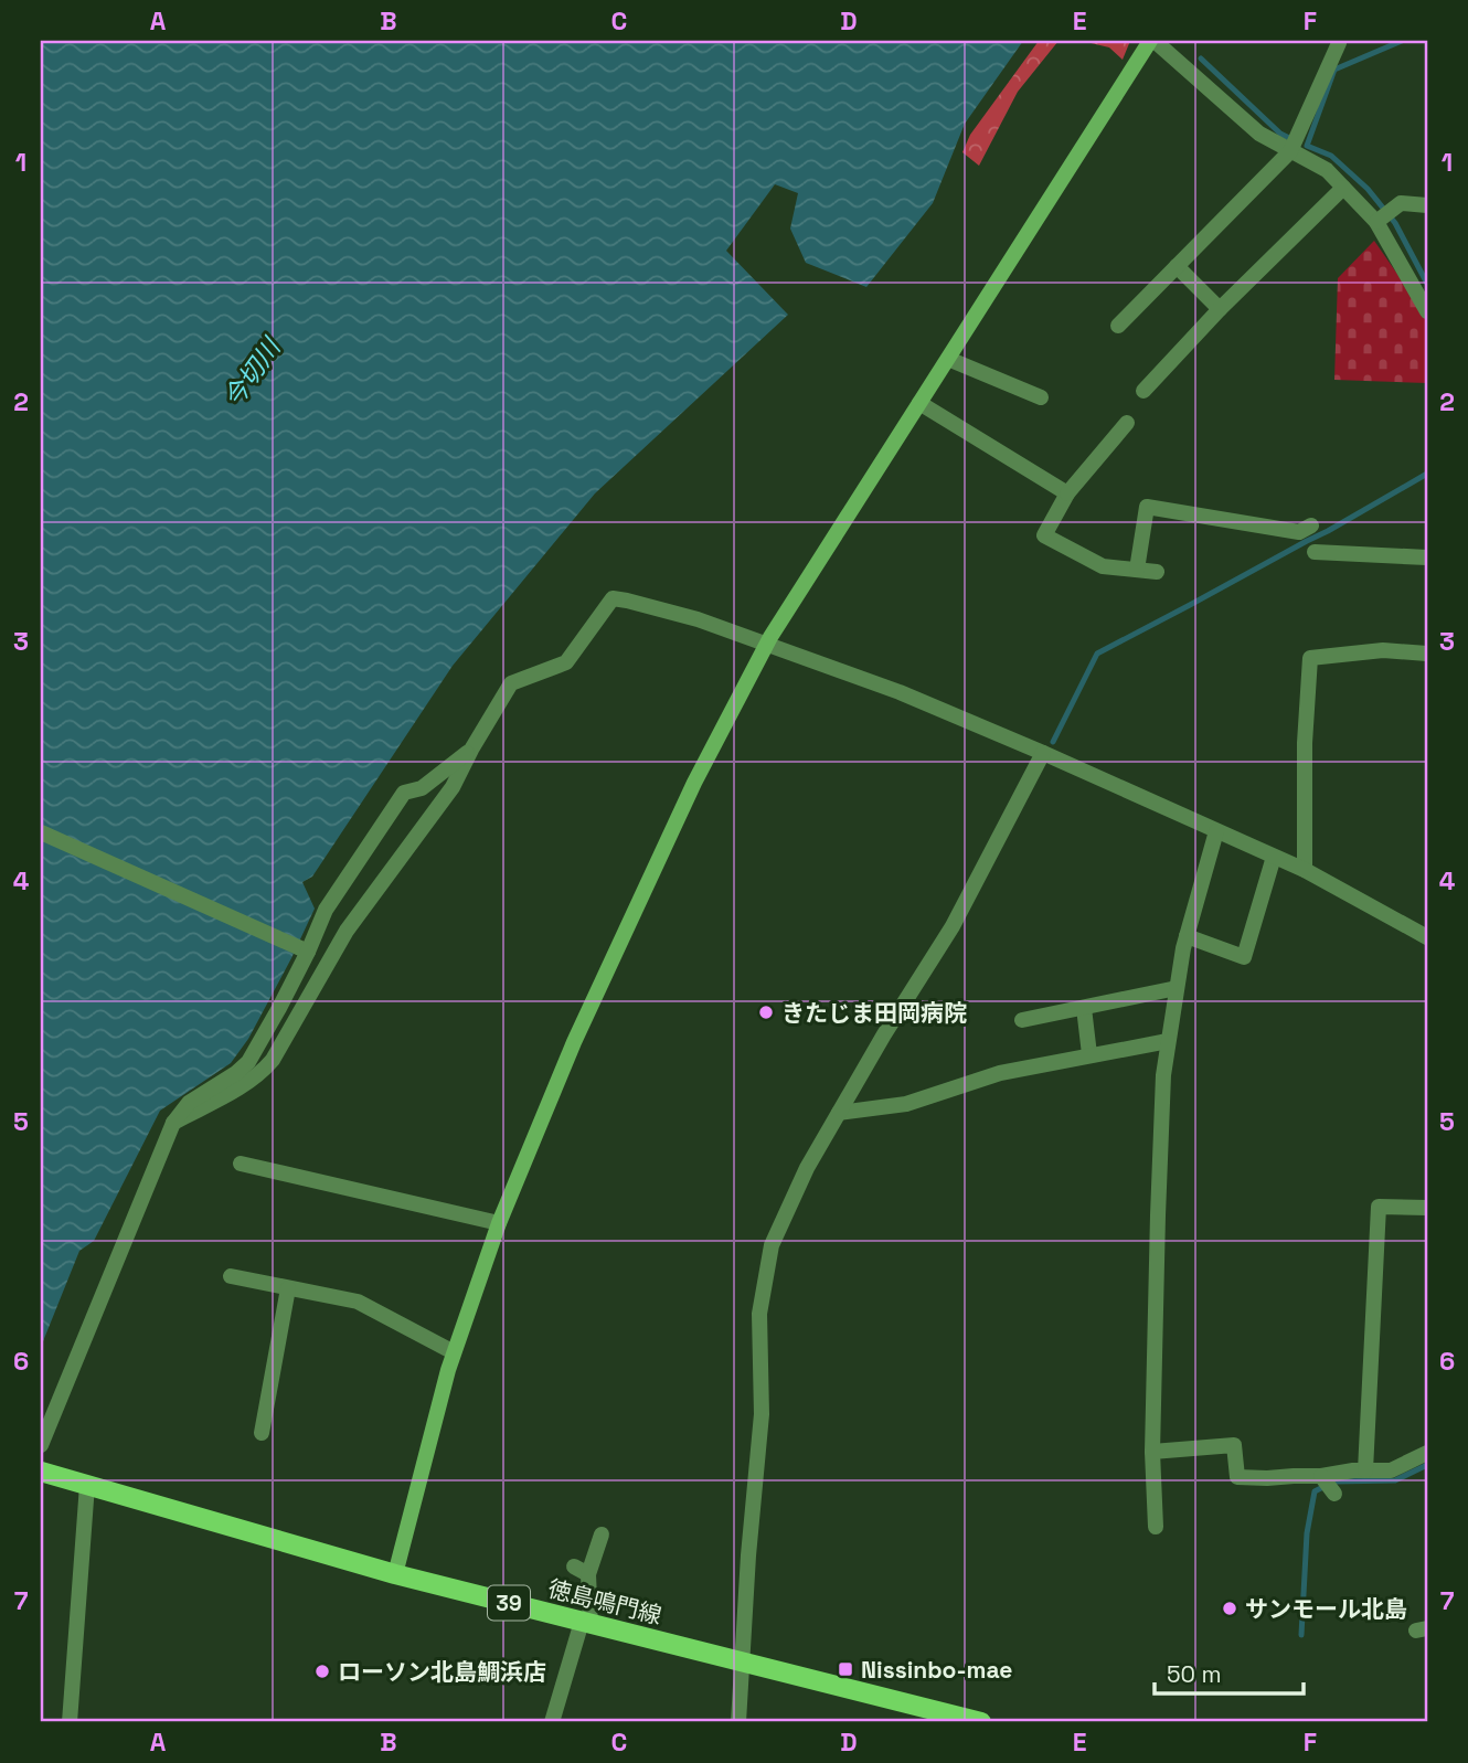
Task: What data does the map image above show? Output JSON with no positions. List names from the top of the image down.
{
  "streets": {
    "main road": ["徳島鳴門線", "39"]
  },
  "water": ["今切川"],
  "places": {
    "other": ["きたじま田岡病院", "サンモール北島", "ローソン北島鯛浜店"],
    "transit": ["Nissinbo-mae"]
  },
  "scale_bar": "50 m",
  "grid": {
    "columns": [
      "A",
      "B",
      "C",
      "D",
      "E",
      "F"
    ],
    "rows": [
      "1",
      "2",
      "3",
      "4",
      "5",
      "6",
      "7"
    ]
  }
}
